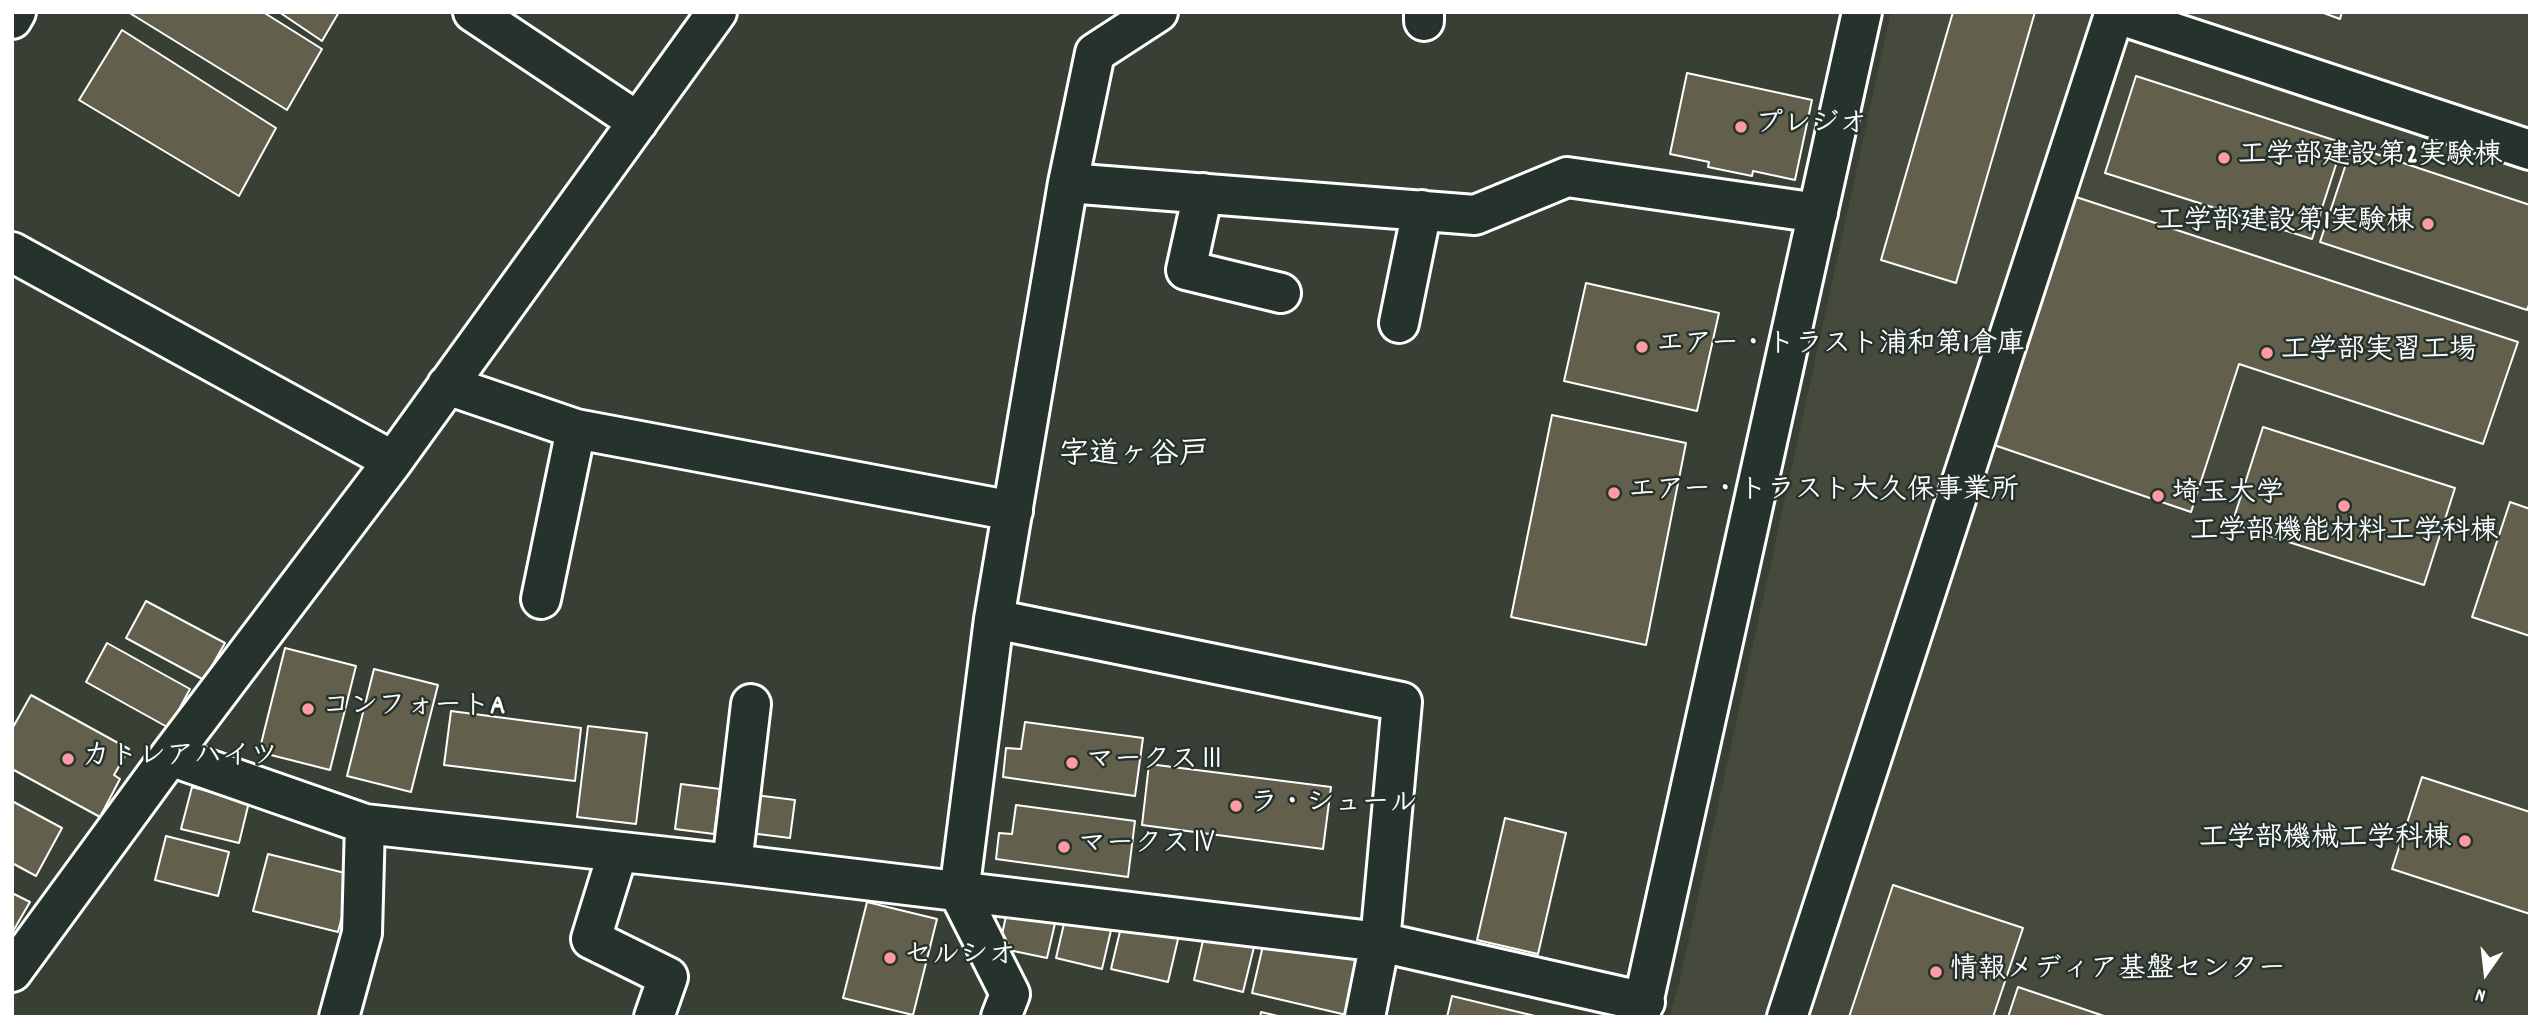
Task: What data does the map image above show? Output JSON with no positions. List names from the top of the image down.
{
  "districts": ["字道ヶ谷戸"],
  "places": [
    "プレジオ",
    "工学部建設第2実験棟",
    "工学部建設第1実験棟",
    "エアー・トラスト浦和第1倉庫",
    "工学部実習工場",
    "エアー・トラスト大久保事業所",
    "埼玉大学",
    "工学部機能材料工学科棟",
    "コンフォートA",
    "カトレアハイツ",
    "マークスⅢ",
    "ラ・シュール",
    "工学部機械工学科棟",
    "マークスⅣ",
    "セルシオ",
    "情報メディア基盤センター"
  ],
  "north": "bottom"
}
